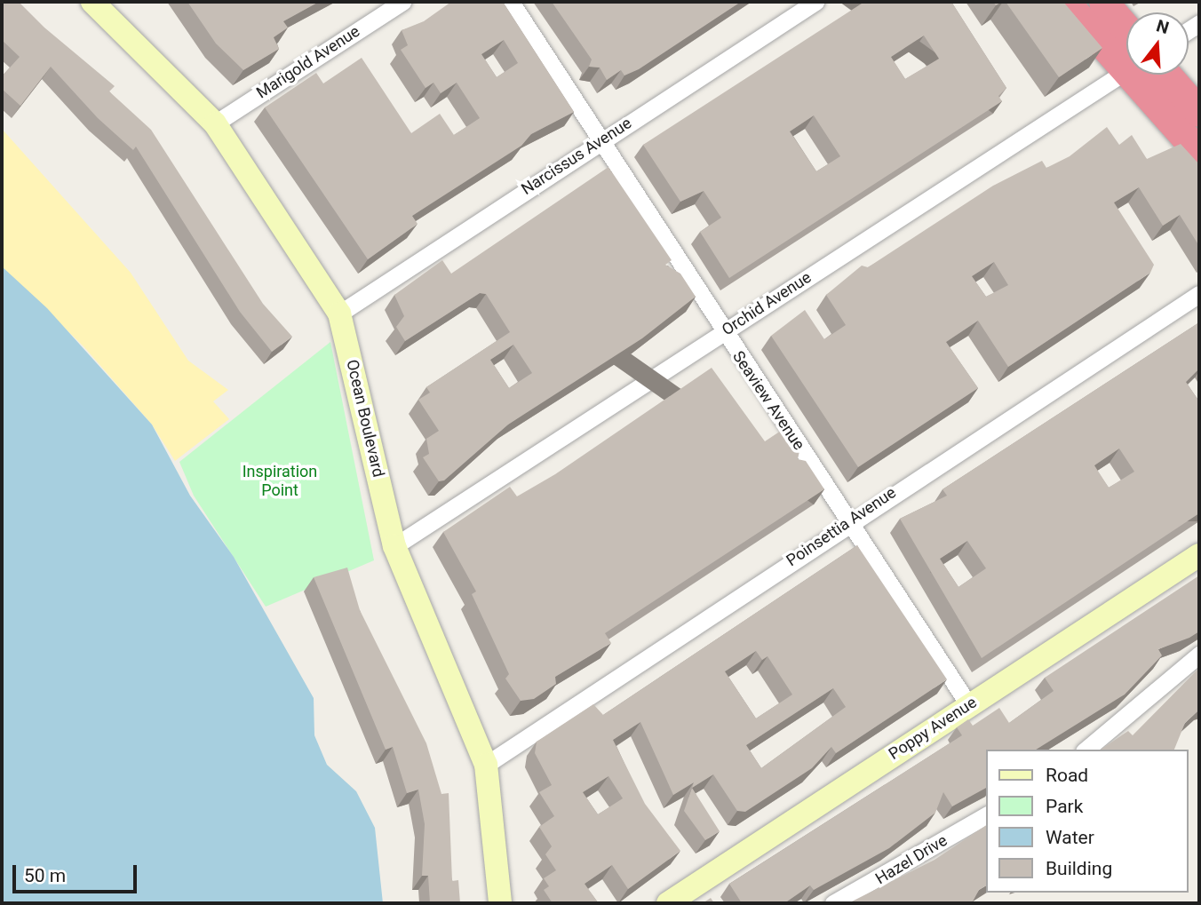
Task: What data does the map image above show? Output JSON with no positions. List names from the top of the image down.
{
  "streets": {
    "street": [
      "Marigold Avenue",
      "Narcissus Avenue",
      "Orchid Avenue",
      "Seaview Avenue",
      "Ocean Boulevard",
      "Poinsettia Avenue",
      "Poppy Avenue",
      "Hazel Drive"
    ]
  },
  "crossings": [
    ["Marigold Avenue", "Ocean Boulevard"],
    ["Narcissus Avenue", "Seaview Avenue"],
    ["Narcissus Avenue", "Ocean Boulevard"],
    ["Orchid Avenue", "Seaview Avenue"],
    ["Orchid Avenue", "Ocean Boulevard"],
    ["Seaview Avenue", "Poinsettia Avenue"],
    ["Seaview Avenue", "Poppy Avenue"],
    ["Ocean Boulevard", "Poinsettia Avenue"]
  ],
  "parks": ["Inspiration Point"],
  "legend": [
    "Road",
    "Park",
    "Water",
    "Building"
  ],
  "scale_bar": "50 m",
  "north": "top"
}
